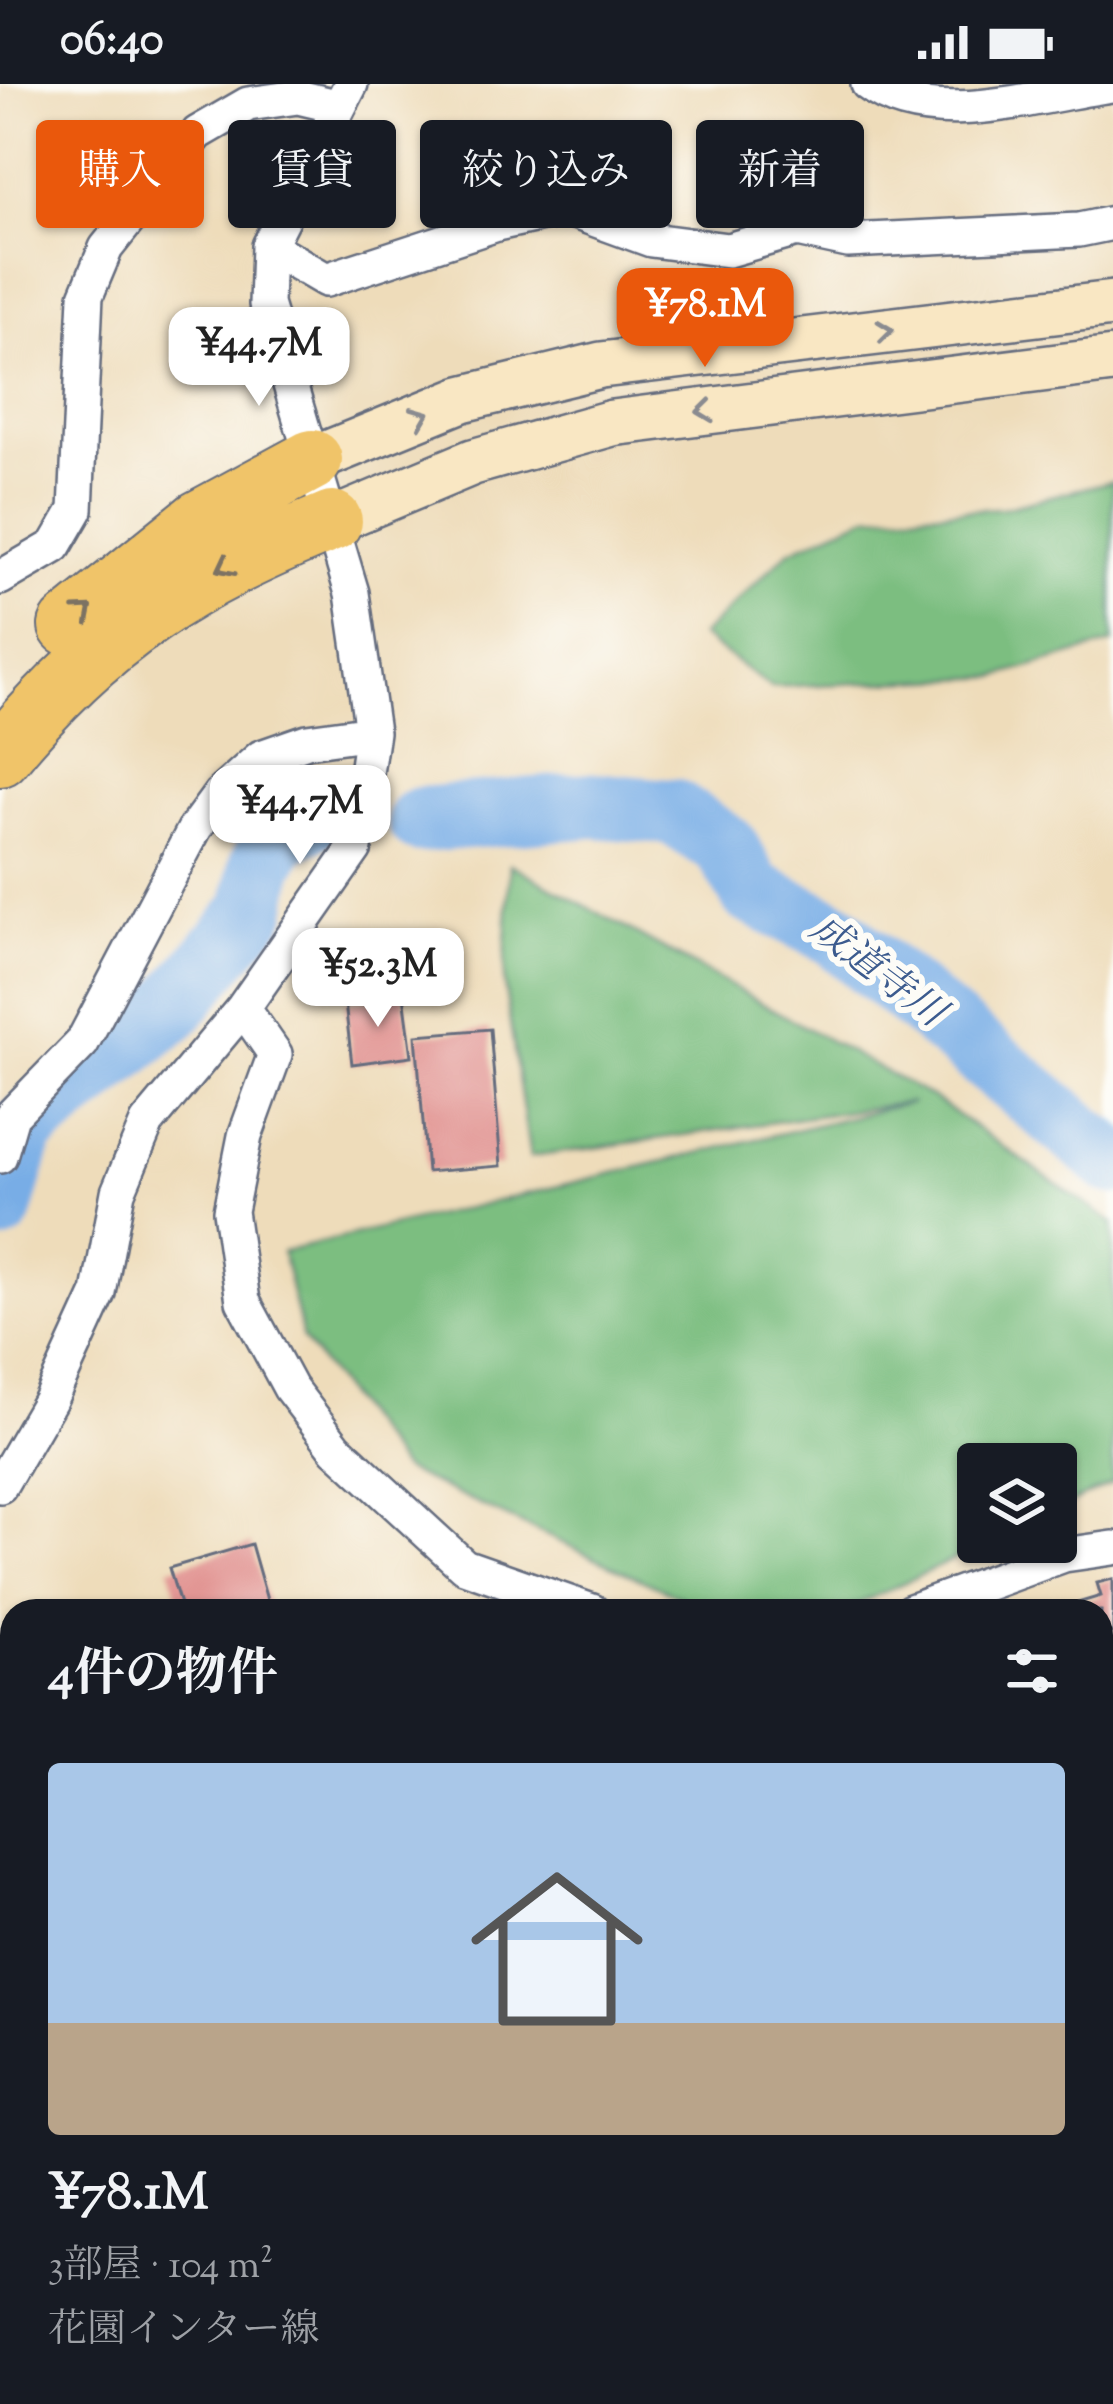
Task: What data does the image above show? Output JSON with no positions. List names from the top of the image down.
{
  "water": ["成道寺川"],
  "page": {
    "status": "06:40",
    "chip": [
      "購入",
      "賃貸",
      "絞り込み",
      "新着"
    ],
    "price": [
      "¥78.1M",
      "¥44.7M",
      "¥44.7M",
      "¥52.3M"
    ],
    "heading": "4件の物件",
    "list": [
      {
        "name": "¥78.1M",
        "note": "3部屋 · 104 m² · 花園インター線"
      }
    ]
  }
}
